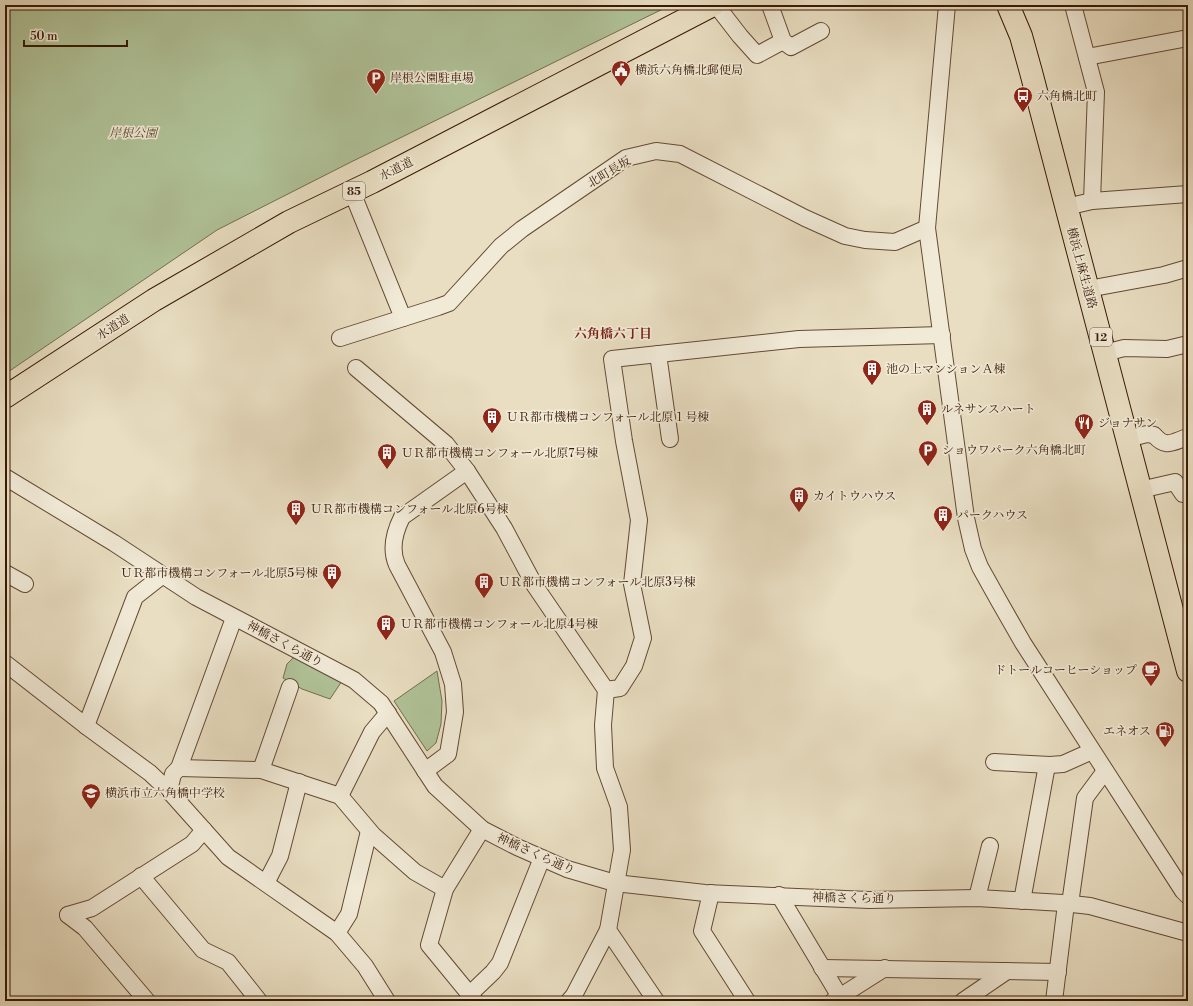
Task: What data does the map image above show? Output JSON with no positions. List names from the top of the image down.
{
  "streets": {
    "main road": [
      "水道道",
      "85",
      "横浜上麻生道路",
      "12"
    ],
    "street": ["北町長坂", "神橋さくら通り"]
  },
  "districts": ["六角橋六丁目"],
  "parks": ["岸根公園"],
  "places": {
    "public building": ["横浜六角橋北郵便局"],
    "parking": ["岸根公園駐車場", "ショウワパーク六角橋北町"],
    "bus stop": ["六角橋北町"],
    "building": [
      "池の上マンションＡ棟",
      "ルネサンスハート",
      "ＵＲ都市機構コンフォール北原１号棟",
      "ＵＲ都市機構コンフォール北原7号棟",
      "カイトウハウス",
      "ＵＲ都市機構コンフォール北原6号棟",
      "パークハウス",
      "ＵＲ都市機構コンフォール北原5号棟",
      "ＵＲ都市機構コンフォール北原3号棟",
      "ＵＲ都市機構コンフォール北原4号棟"
    ],
    "restaurant": ["ジョナサン"],
    "cafe": ["ドトールコーヒーショップ"],
    "fuel station": ["エネオス"],
    "school or university": ["横浜市立六角橋中学校"]
  },
  "scale_bar": "50 m"
}
